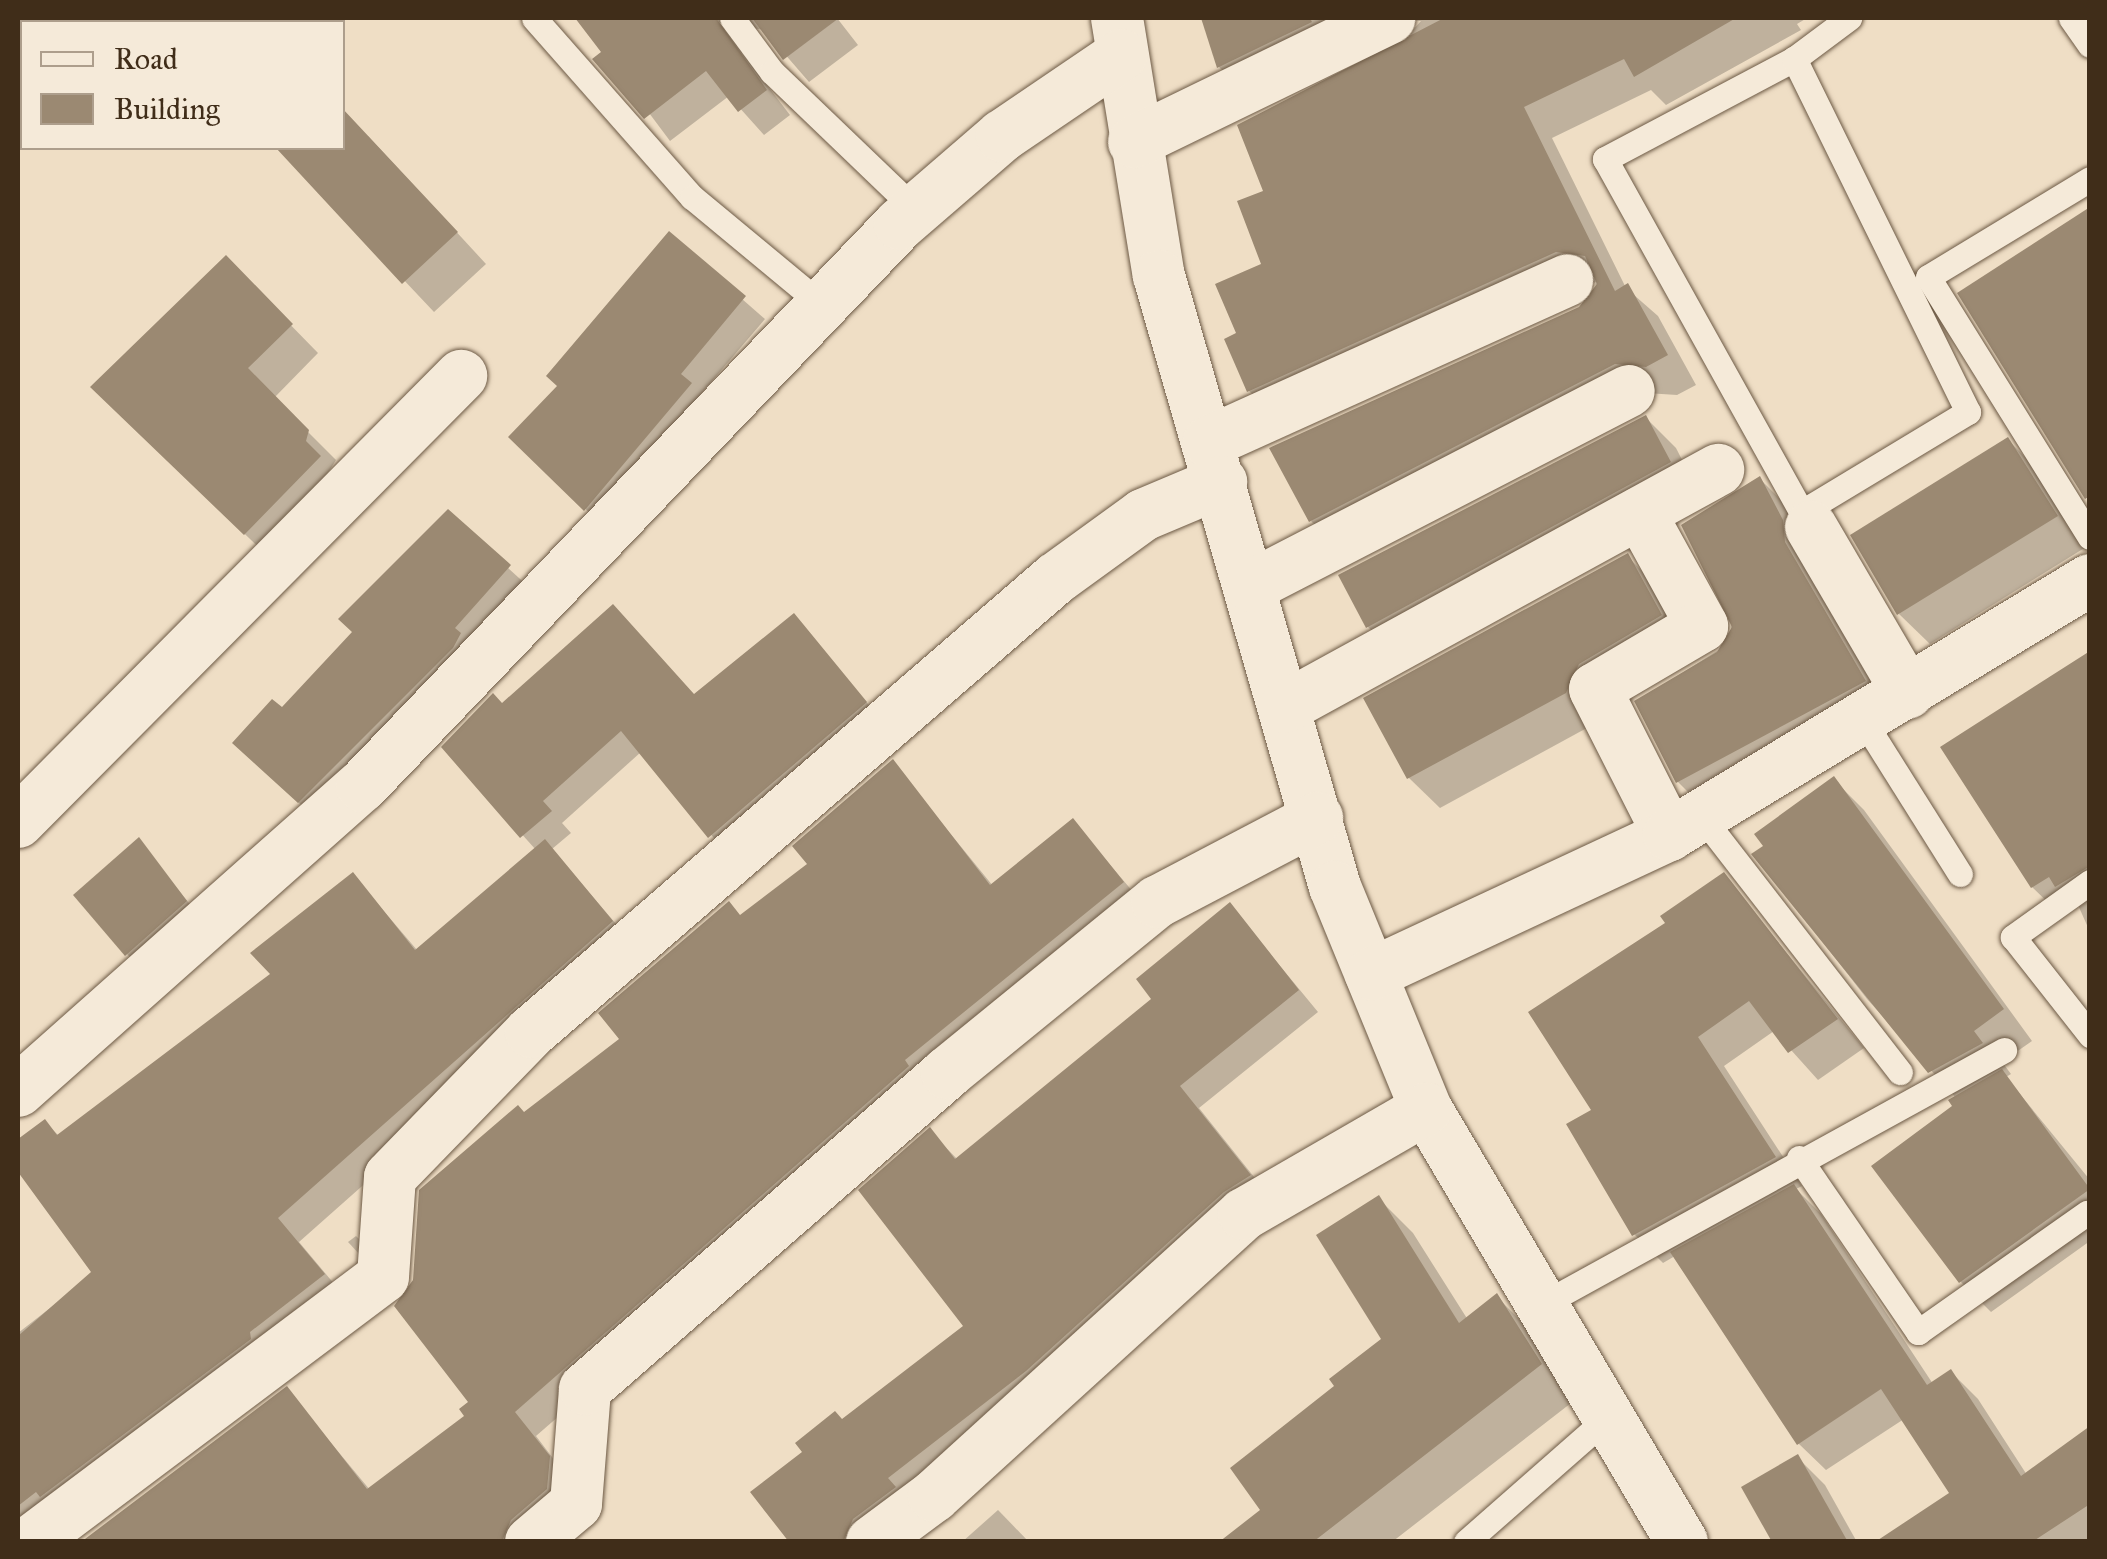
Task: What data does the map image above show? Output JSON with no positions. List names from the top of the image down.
{
  "legend": ["Road", "Building"]
}
